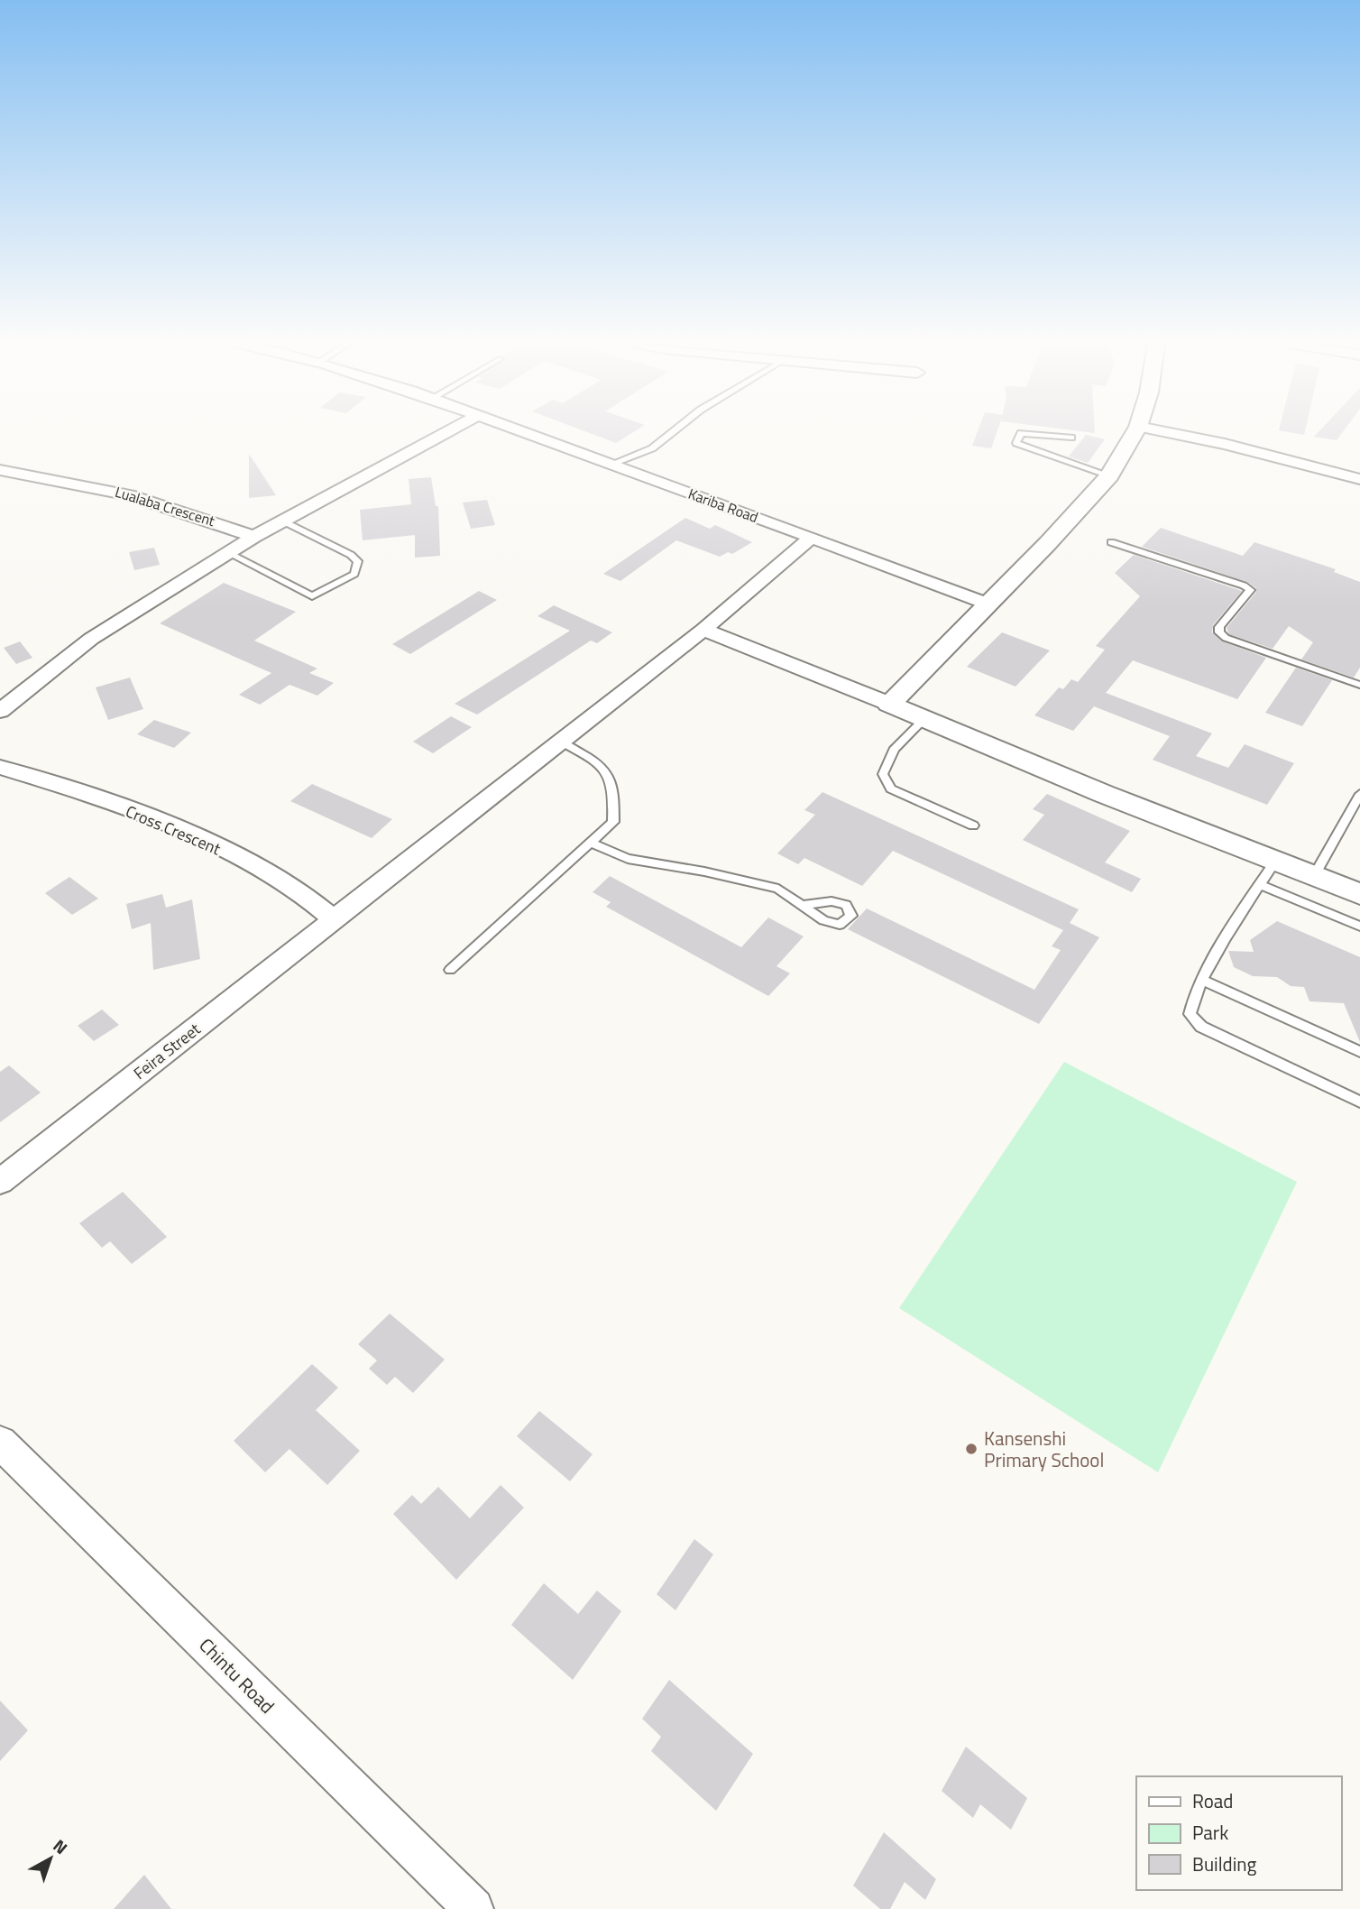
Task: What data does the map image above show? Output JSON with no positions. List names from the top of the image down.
{
  "streets": {
    "street": [
      "Kariba Road",
      "Lualaba Crescent",
      "Cross Crescent",
      "Feira Street",
      "Chintu Road"
    ]
  },
  "crossings": [
    ["Kariba Road", "Feira Street"],
    ["Cross Crescent", "Feira Street"]
  ],
  "places": ["Kansenshi Primary School"],
  "legend": ["Road", "Park", "Building"],
  "north": "top right"
}
